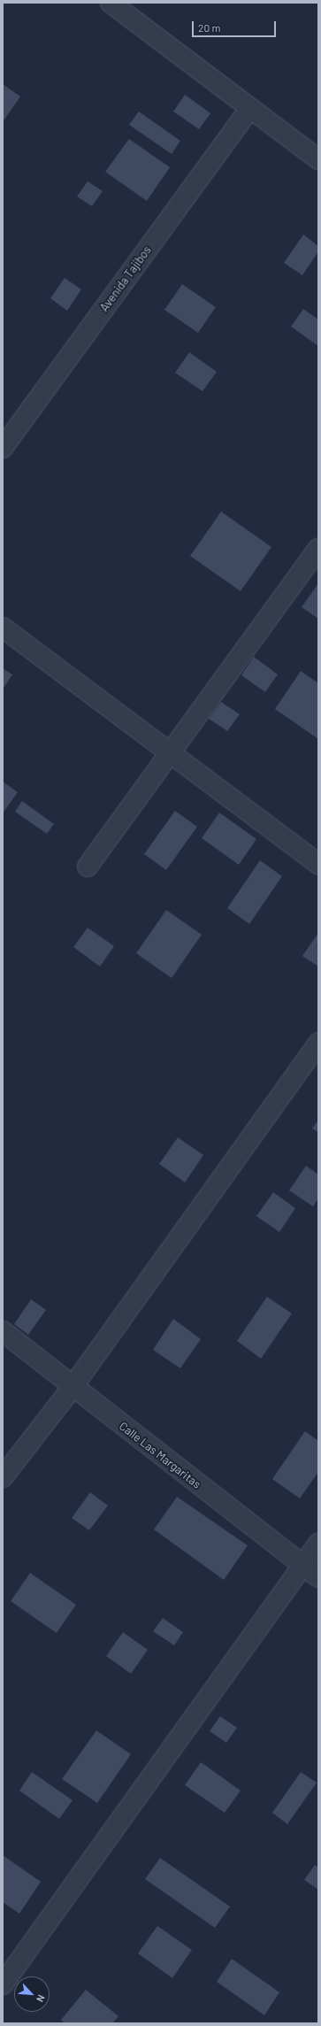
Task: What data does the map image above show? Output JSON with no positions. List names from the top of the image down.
{
  "streets": {
    "street": ["Avenida Tajibos", "Calle Las Margaritas"]
  },
  "scale_bar": "20 m",
  "north": "bottom right"
}
